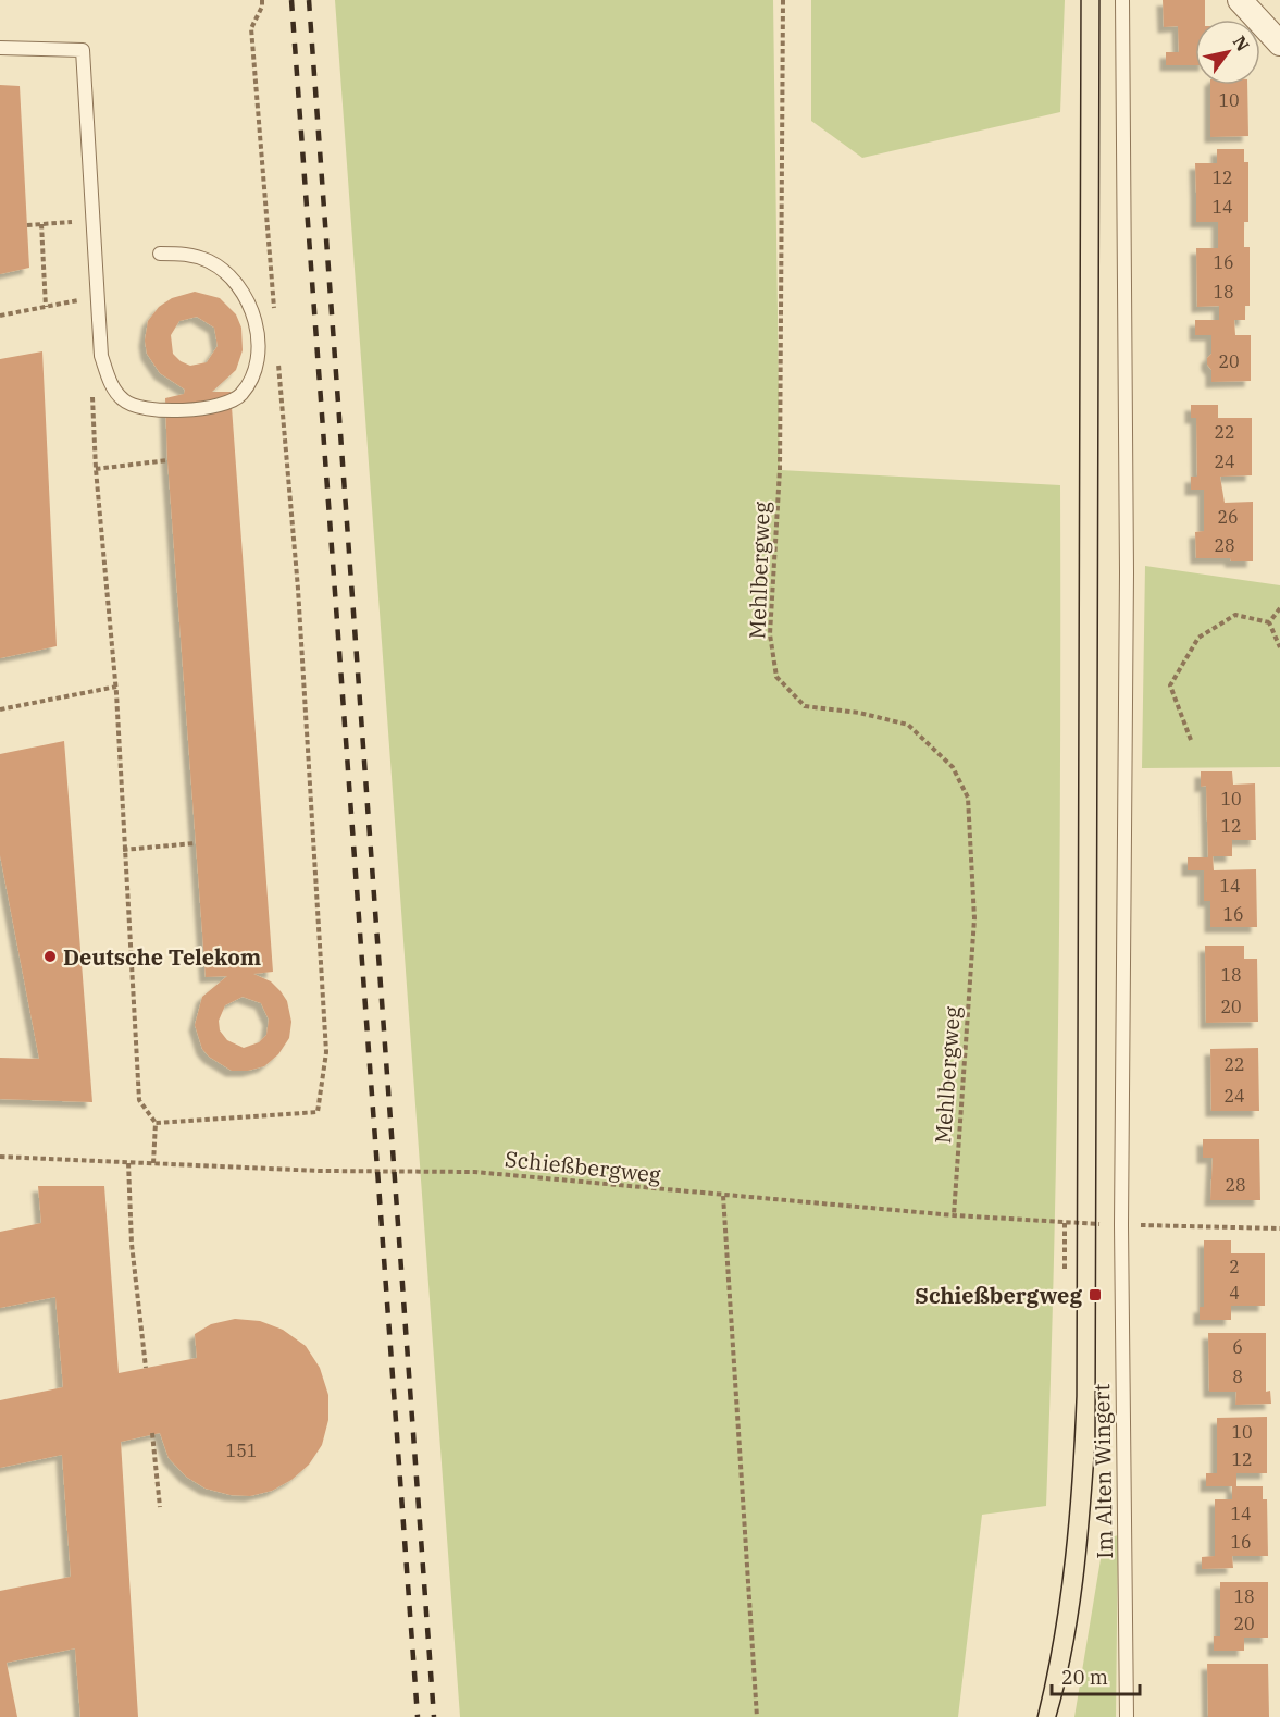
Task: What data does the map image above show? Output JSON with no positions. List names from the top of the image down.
{
  "streets": {
    "lane": ["Im Alten Wingert"],
    "path": ["Mehlbergweg", "Schießbergweg"]
  },
  "crossings": [
    ["Mehlbergweg", "Schießbergweg"],
    ["Schießbergweg", "Im Alten Wingert"]
  ],
  "places": {
    "other": ["Deutsche Telekom"],
    "transit": ["Schießbergweg"]
  },
  "house_numbers": [
    "10",
    "12",
    "14",
    "16",
    "18",
    "20",
    "22",
    "24",
    "26",
    "28",
    "10",
    "12",
    "14",
    "16",
    "18",
    "20",
    "22",
    "24",
    "28",
    "2",
    "4",
    "6",
    "8",
    "10",
    "151",
    "12",
    "14",
    "16",
    "18",
    "20"
  ],
  "scale_bar": "20 m",
  "north": "top right"
}
